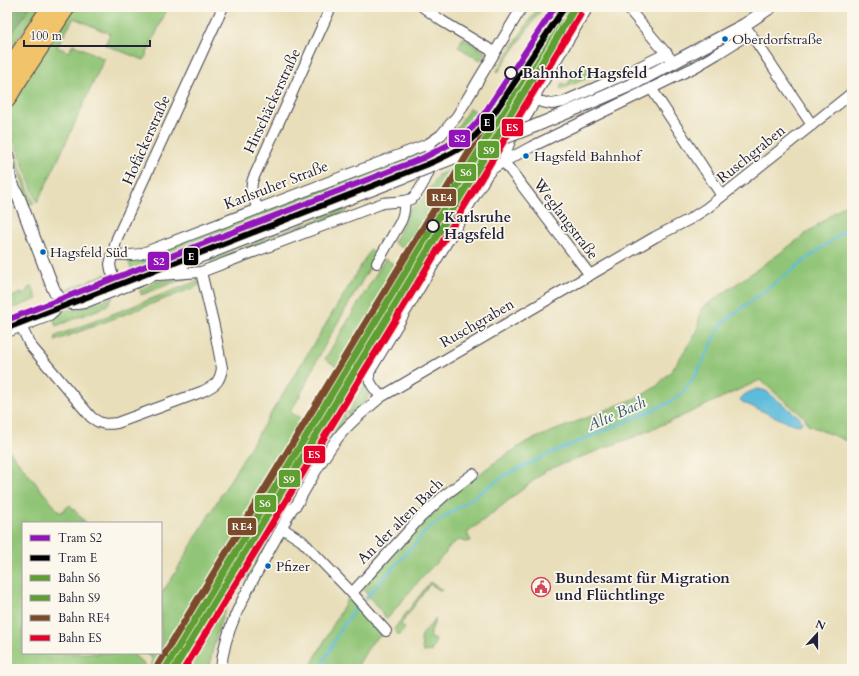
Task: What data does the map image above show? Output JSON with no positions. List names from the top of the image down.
{
  "streets": {
    "street": [
      "Hirschäckerstraße",
      "Hofäckerstraße",
      "Ruschgraben",
      "Karlsruher Straße",
      "Weglangstraße",
      "An der alten Bach"
    ]
  },
  "crossings": [
    ["Hirschäckerstraße", "Karlsruher Straße"],
    ["Hofäckerstraße", "Karlsruher Straße"],
    ["Ruschgraben", "Weglangstraße"]
  ],
  "water": ["Alte Bach"],
  "places": {
    "other": [
      "Oberdorfstraße",
      "Bahnhof Hagsfeld",
      "Hagsfeld Bahnhof",
      "Karlsruhe Hagsfeld",
      "Hagsfeld Süd",
      "Pfizer"
    ],
    "public building": ["Bundesamt für Migration und Flüchtlinge"]
  },
  "lines": [
    "tram line S2",
    "rail line S6",
    "rail line RE4",
    "tram line E",
    "rail line S9",
    "rail line ES"
  ],
  "legend": [
    "Tram S2",
    "Tram E",
    "Bahn S6",
    "Bahn S9",
    "Bahn RE4",
    "Bahn ES"
  ],
  "scale_bar": "100 m",
  "north": "top"
}
